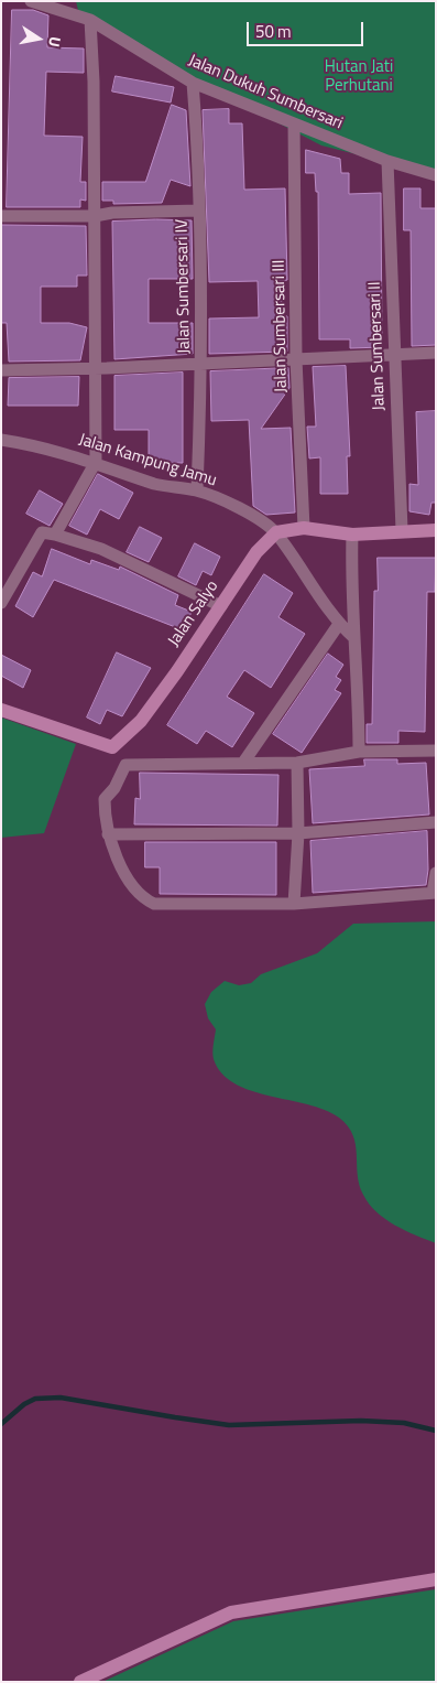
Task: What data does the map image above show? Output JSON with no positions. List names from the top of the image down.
{
  "streets": {
    "street": [
      "Jalan Dukuh Sumbersari",
      "Jalan Sumbersari IV",
      "Jalan Sumbersari III",
      "Jalan Sumbersari II",
      "Jalan Kampung Jamu",
      "Jalan Salyo"
    ]
  },
  "crossings": [
    ["Jalan Dukuh Sumbersari", "Jalan Sumbersari IV"],
    ["Jalan Dukuh Sumbersari", "Jalan Sumbersari III"],
    ["Jalan Dukuh Sumbersari", "Jalan Sumbersari II"],
    ["Jalan Sumbersari IV", "Jalan Kampung Jamu"],
    ["Jalan Kampung Jamu", "Jalan Salyo"]
  ],
  "parks": ["Hutan Jati Perhutani"],
  "scale_bar": "50 m",
  "north": "right"
}
